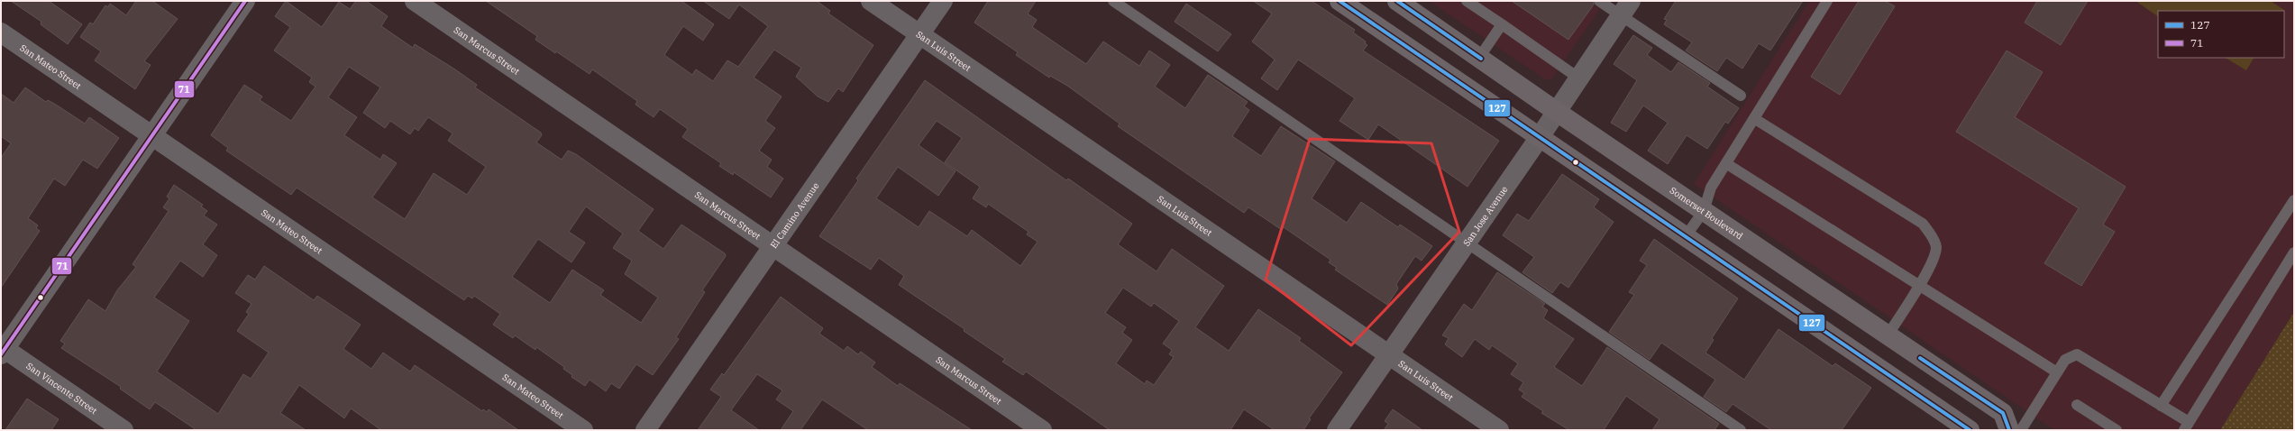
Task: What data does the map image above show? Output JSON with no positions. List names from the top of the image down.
{
  "streets": {
    "main road": ["Somerset Boulevard"],
    "street": [
      "San Marcus Street",
      "San Luis Street",
      "San Mateo Street",
      "El Camino Avenue",
      "San Jose Avenue",
      "San Vincente Street"
    ]
  },
  "crossings": [
    ["San Marcus Street", "El Camino Avenue"],
    ["San Luis Street", "El Camino Avenue"],
    ["San Luis Street", "San Jose Avenue"],
    ["Somerset Boulevard", "San Jose Avenue"]
  ],
  "lines": ["transit line 127", "transit line 71"],
  "legend": ["127", "71"]
}
